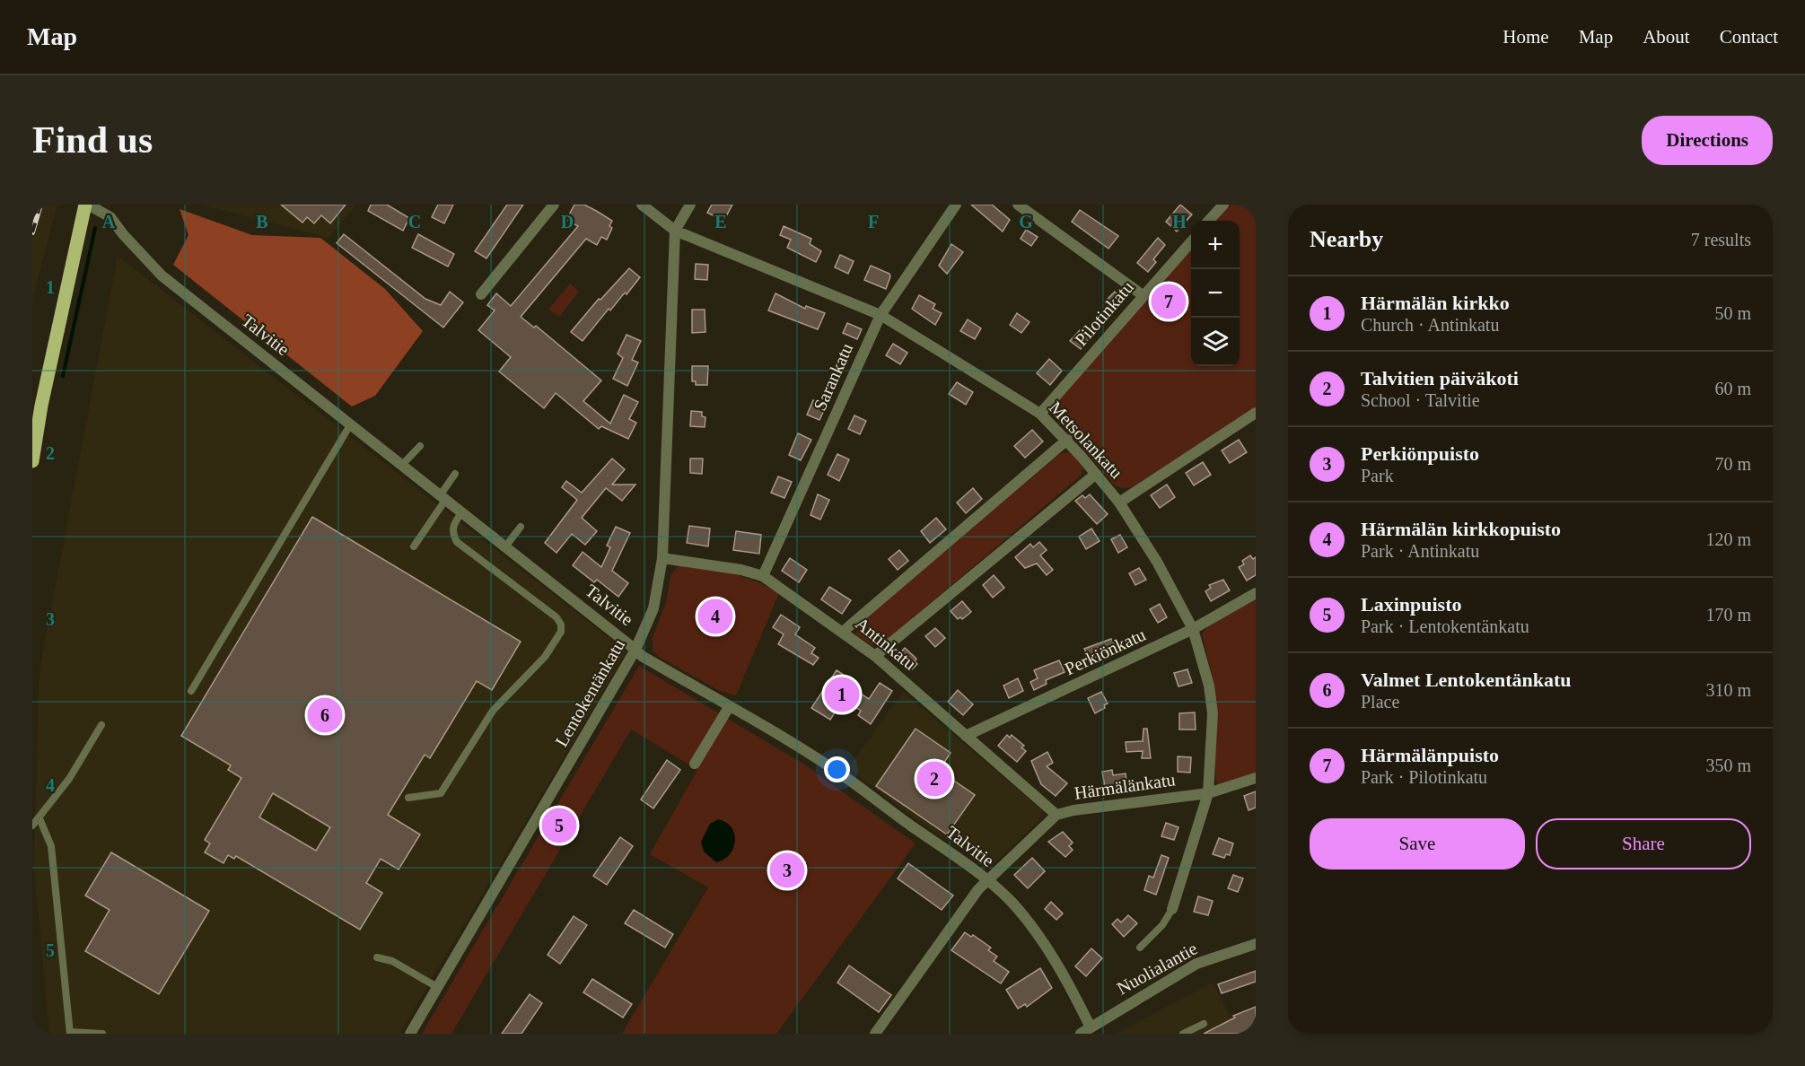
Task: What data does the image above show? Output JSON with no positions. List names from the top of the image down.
{
  "streets": {
    "street": [
      "Pilotinkatu",
      "Talvitie",
      "Sarankatu",
      "Metsolankatu",
      "Antinkatu",
      "Perkiönkatu",
      "Lentokentänkatu",
      "Härmälänkatu",
      "Nuolialantie"
    ]
  },
  "crossings": [
    ["Pilotinkatu", "Metsolankatu"],
    ["Talvitie", "Lentokentänkatu"],
    ["Talvitie", "Härmälänkatu"],
    ["Talvitie", "Nuolialantie"],
    ["Sarankatu", "Metsolankatu"],
    ["Sarankatu", "Antinkatu"],
    ["Metsolankatu", "Perkiönkatu"],
    ["Metsolankatu", "Lentokentänkatu"],
    ["Metsolankatu", "Härmälänkatu"],
    ["Antinkatu", "Perkiönkatu"],
    ["Antinkatu", "Lentokentänkatu"],
    ["Antinkatu", "Härmälänkatu"]
  ],
  "page": {
    "header": "Map",
    "nav": [
      "Home",
      "Map",
      "About",
      "Contact"
    ],
    "buttons": [
      "Directions",
      ["Save", "Share"]
    ],
    "title": "Find us",
    "heading": ["Nearby", "7 results"],
    "map_buttons": ["+", "−"],
    "list": [
      {
        "mark": "1",
        "name": "Härmälän kirkko",
        "note": "Church · Antinkatu",
        "value": "50 m"
      },
      {
        "mark": "2",
        "name": "Talvitien päiväkoti",
        "note": "School · Talvitie",
        "value": "60 m"
      },
      {
        "mark": "3",
        "name": "Perkiönpuisto",
        "note": "Park",
        "value": "70 m"
      },
      {
        "mark": "4",
        "name": "Härmälän kirkkopuisto",
        "note": "Park · Antinkatu",
        "value": "120 m"
      },
      {
        "mark": "5",
        "name": "Laxinpuisto",
        "note": "Park · Lentokentänkatu",
        "value": "170 m"
      },
      {
        "mark": "6",
        "name": "Valmet Lentokentänkatu",
        "note": "Place",
        "value": "310 m"
      },
      {
        "mark": "7",
        "name": "Härmälänpuisto",
        "note": "Park · Pilotinkatu",
        "value": "350 m"
      }
    ],
    "pins": [
      "7",
      "4",
      "1",
      "6",
      "2",
      "5",
      "3"
    ]
  },
  "grid": {
    "columns": [
      "A",
      "B",
      "C",
      "D",
      "E",
      "F",
      "G",
      "H"
    ],
    "rows": [
      "1",
      "2",
      "3",
      "4",
      "5"
    ]
  }
}
